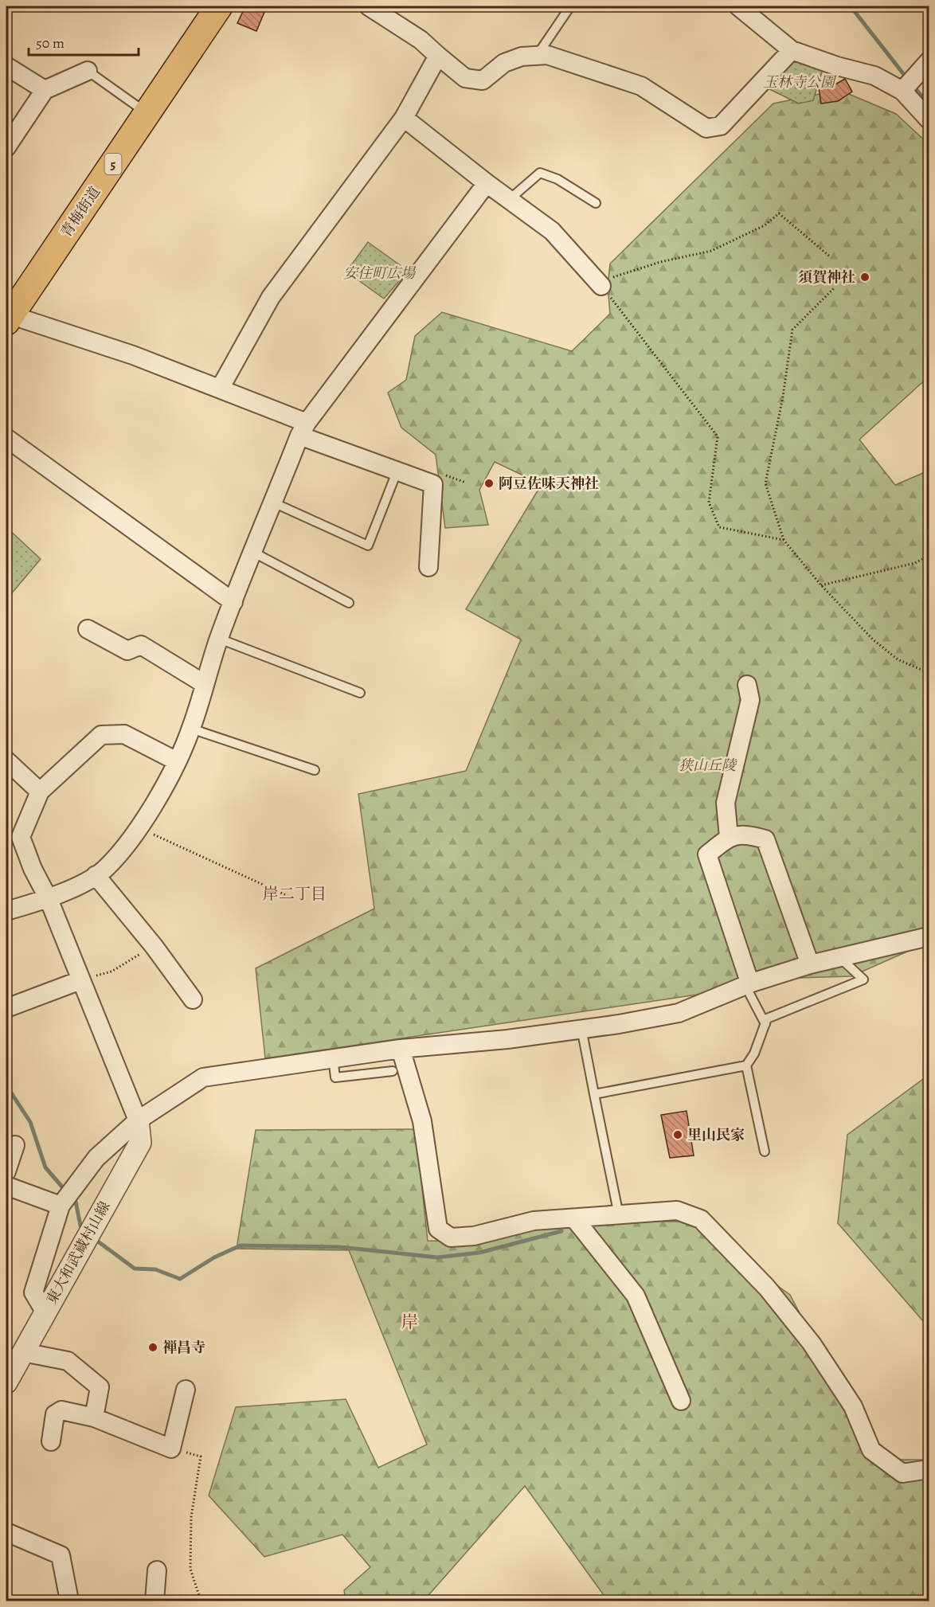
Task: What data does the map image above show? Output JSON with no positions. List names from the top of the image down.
{
  "streets": {
    "main road": ["5", "青梅街道"],
    "street": ["東大和武蔵村山線"]
  },
  "districts": ["岸二丁目", "岸"],
  "parks": ["玉林寺公園", "安住町広場", "狭山丘陵"],
  "places": [
    "須賀神社",
    "阿豆佐味天神社",
    "里山民家",
    "禅昌寺"
  ],
  "scale_bar": "50 m"
}
